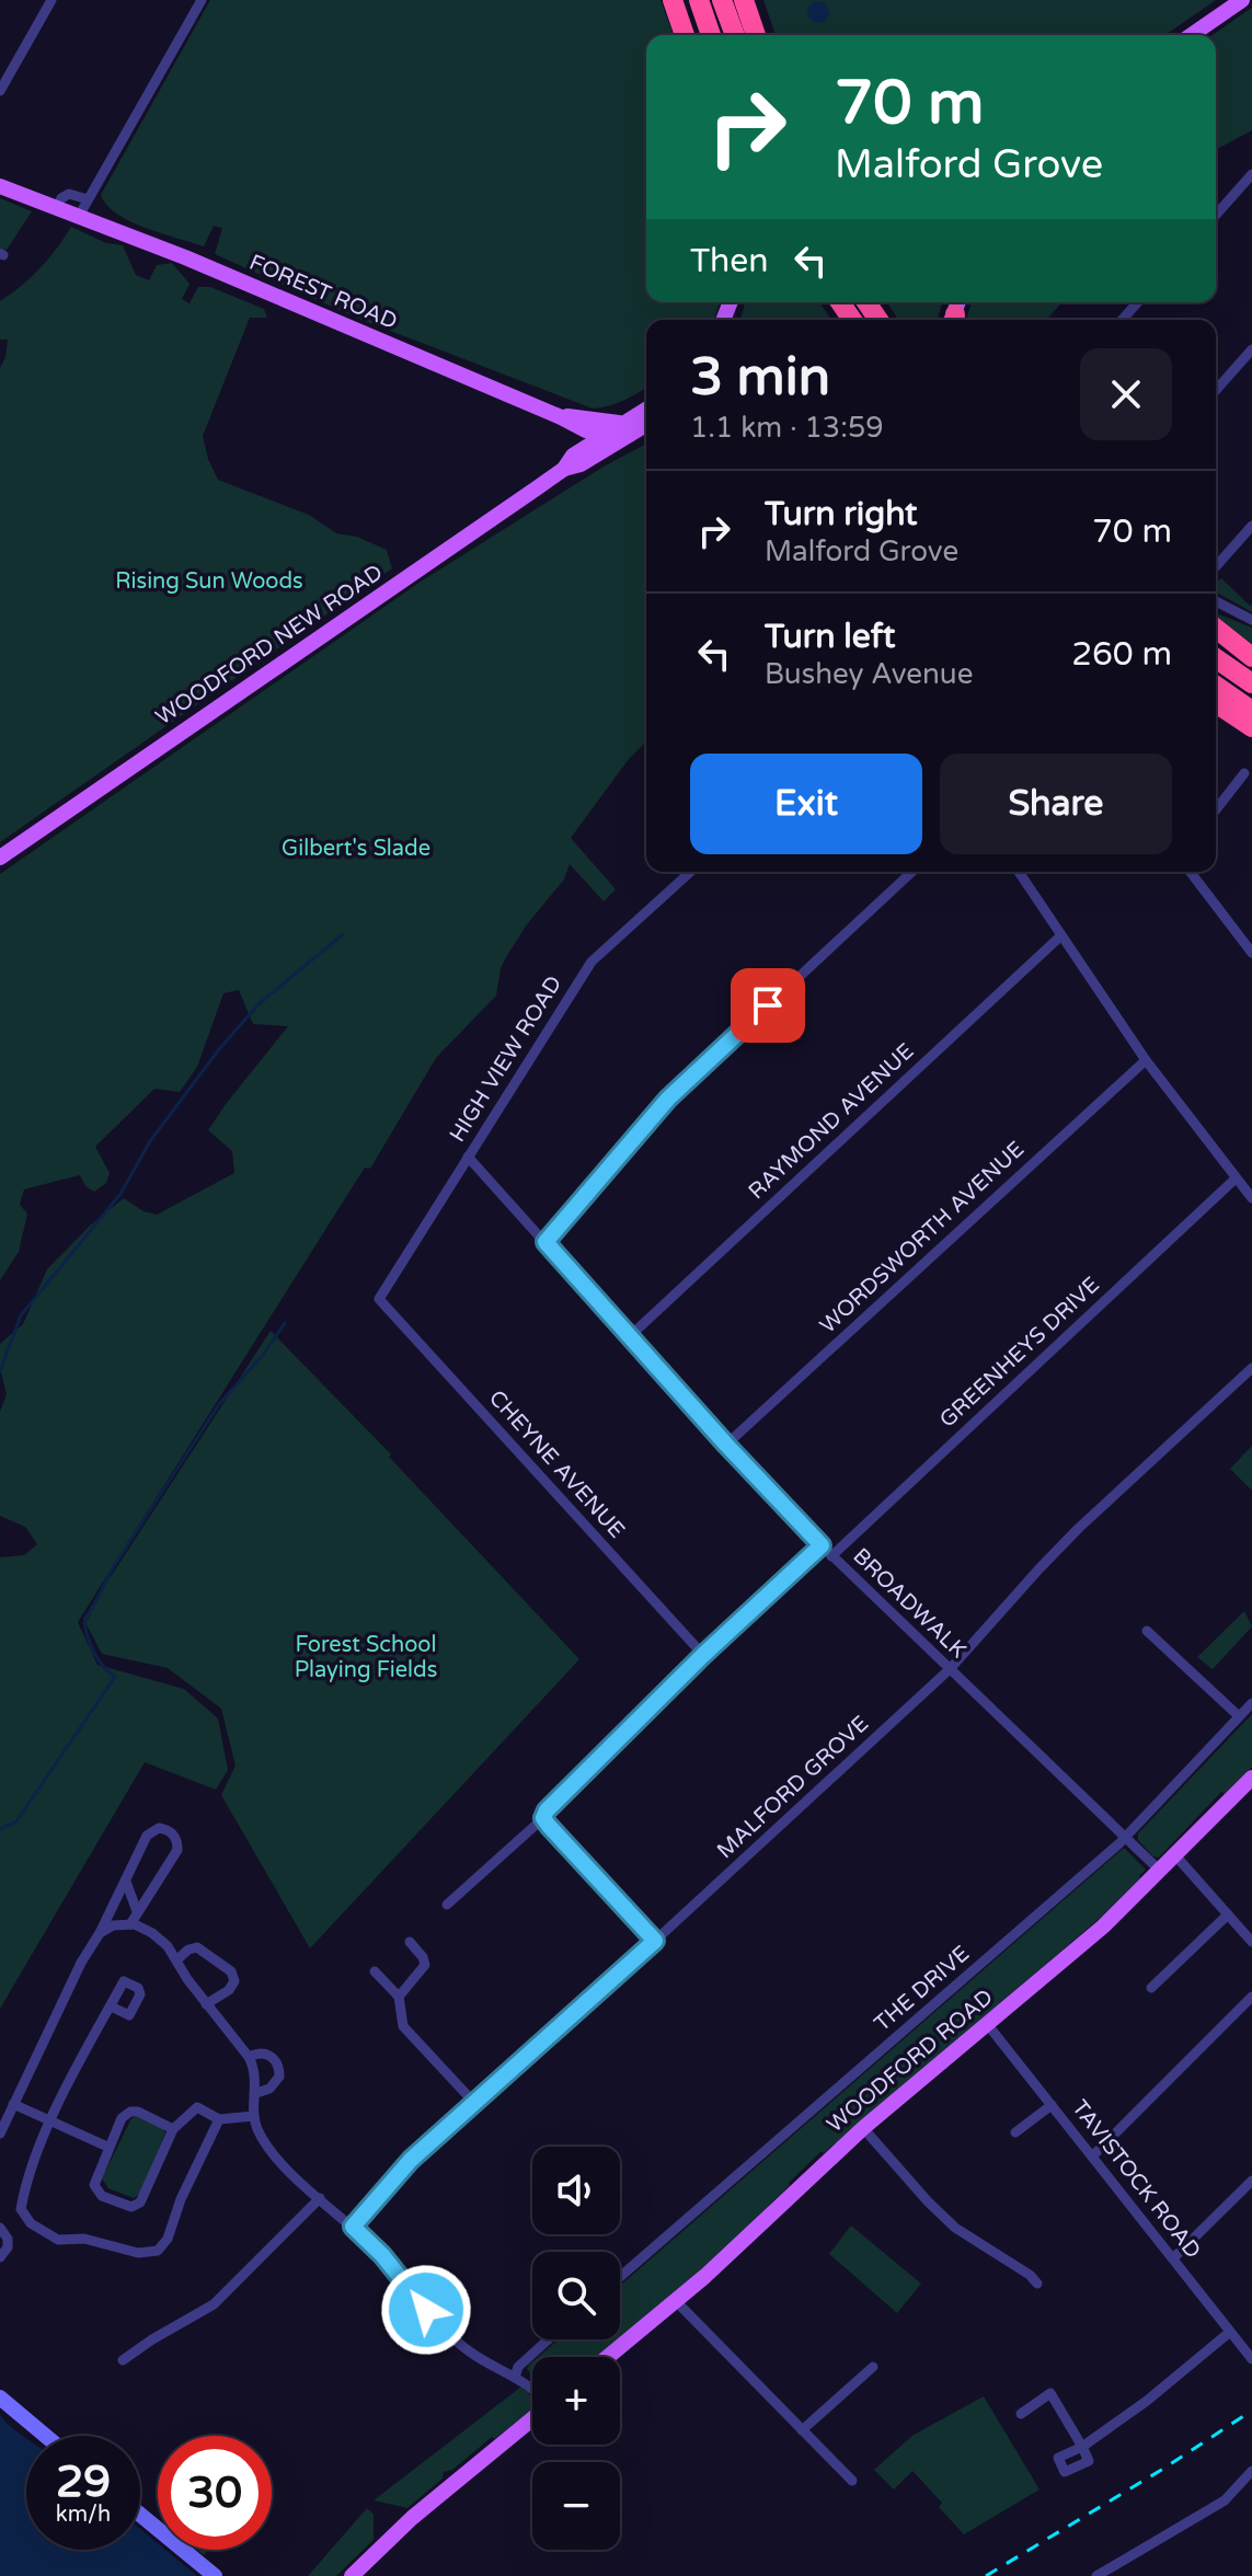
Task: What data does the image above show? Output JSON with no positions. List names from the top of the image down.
{
  "streets": {
    "main road": ["FOREST ROAD", "WOODFORD NEW ROAD", "WOODFORD ROAD"],
    "street": [
      "HIGH VIEW ROAD",
      "RAYMOND AVENUE",
      "WORDSWORTH AVENUE",
      "GREENHEYS DRIVE",
      "CHEYNE AVENUE",
      "BROADWALK",
      "MALFORD GROVE",
      "THE DRIVE",
      "TAVISTOCK ROAD"
    ]
  },
  "crossings": [
    ["FOREST ROAD", "WOODFORD NEW ROAD"],
    ["HIGH VIEW ROAD", "CHEYNE AVENUE"],
    ["HIGH VIEW ROAD", "BROADWALK"],
    ["RAYMOND AVENUE", "BROADWALK"],
    ["WORDSWORTH AVENUE", "BROADWALK"],
    ["GREENHEYS DRIVE", "BROADWALK"],
    ["BROADWALK", "MALFORD GROVE"],
    ["BROADWALK", "THE DRIVE"],
    ["BROADWALK", "WOODFORD ROAD"],
    ["WOODFORD ROAD", "TAVISTOCK ROAD"]
  ],
  "parks": ["Rising Sun Woods", "Gilbert's Slade", "Forest School Playing Fields"],
  "page": {
    "turn": ["70 m", "Malford Grove"],
    "then": "Then",
    "heading": ["3 min", "1.1 km · 13:59"],
    "list": [
      {
        "name": "Turn right",
        "note": "Malford Grove",
        "value": "70 m"
      },
      {
        "name": "Turn left",
        "note": "Bushey Avenue",
        "value": "260 m"
      }
    ],
    "buttons": ["Exit", "Share"],
    "map_buttons": ["+", "−"],
    "speed": "29 km/h",
    "limit": "30"
  }
}
